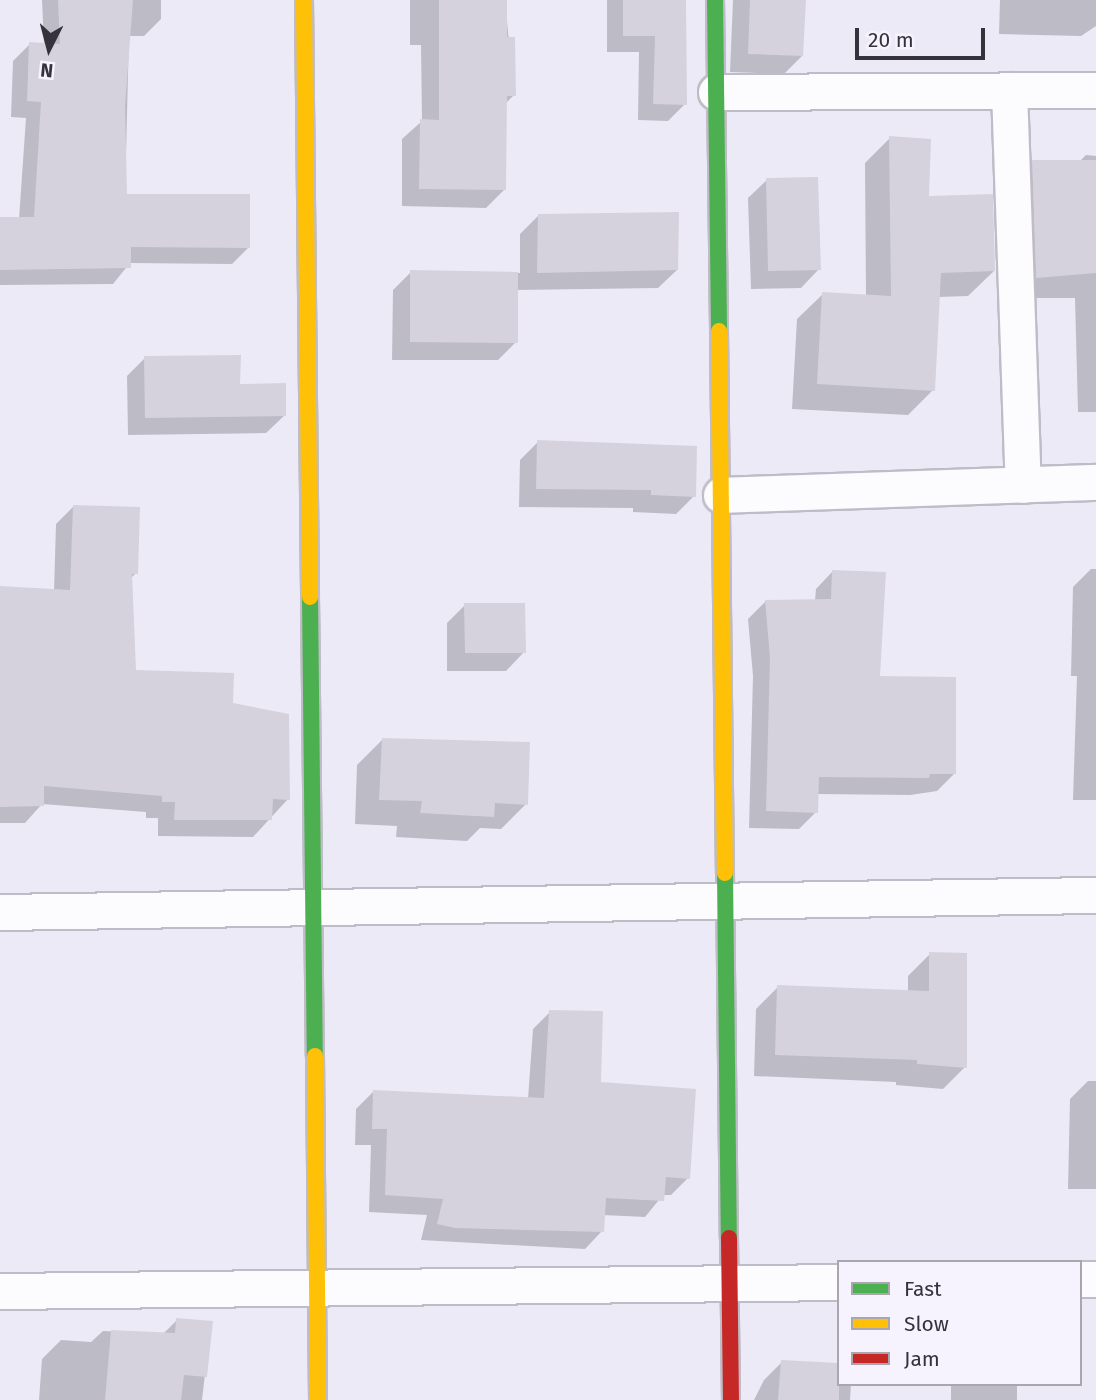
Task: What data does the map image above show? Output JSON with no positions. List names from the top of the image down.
{
  "legend": ["Fast", "Slow", "Jam"],
  "scale_bar": "20 m",
  "north": "bottom"
}
